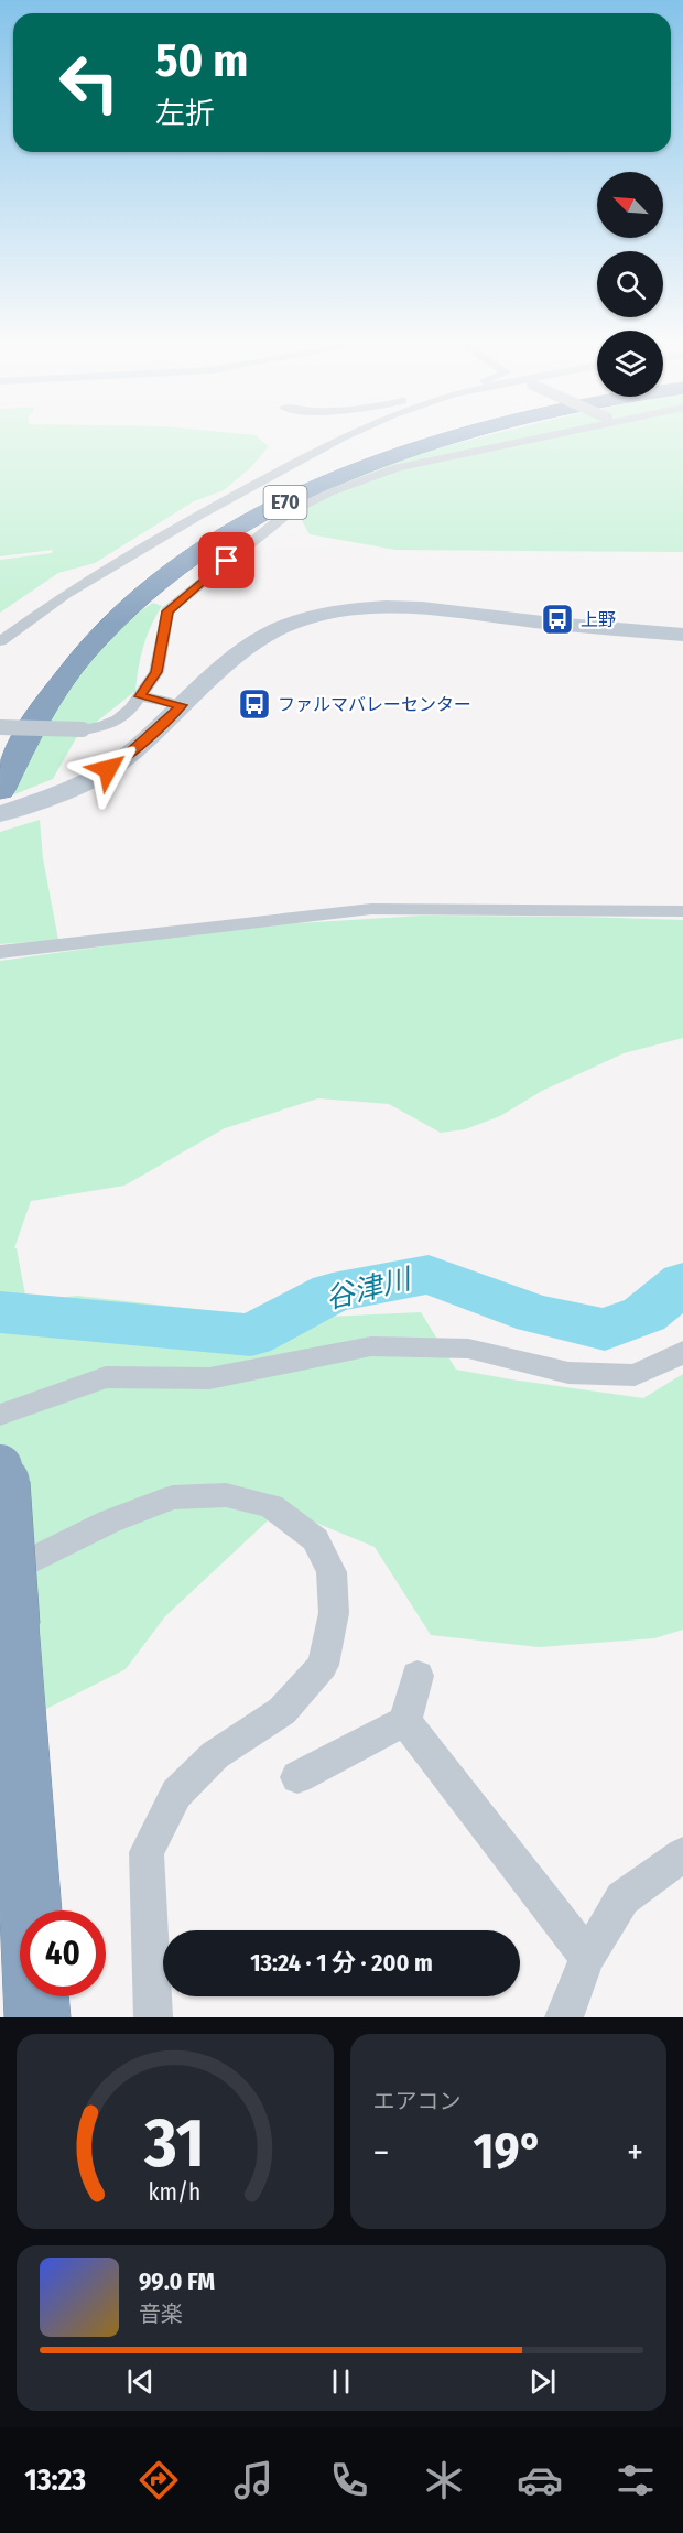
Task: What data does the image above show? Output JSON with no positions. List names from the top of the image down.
{
  "streets": {
    "highway": ["E70"]
  },
  "water": ["谷津川"],
  "places": {
    "bus stop": ["上野", "ファルマバレーセンター"]
  },
  "north": "top left",
  "page": {
    "turn": ["50 m", "左折"],
    "limit": "40",
    "trip": "13:24 · 1 分 · 200 m",
    "tile": "エアコン",
    "heat": ["−", "19°", "+"],
    "song": ["99.0 FM", "音楽"],
    "tabs": "13:23",
    "gauge": ["31", "km/h"]
  }
}
